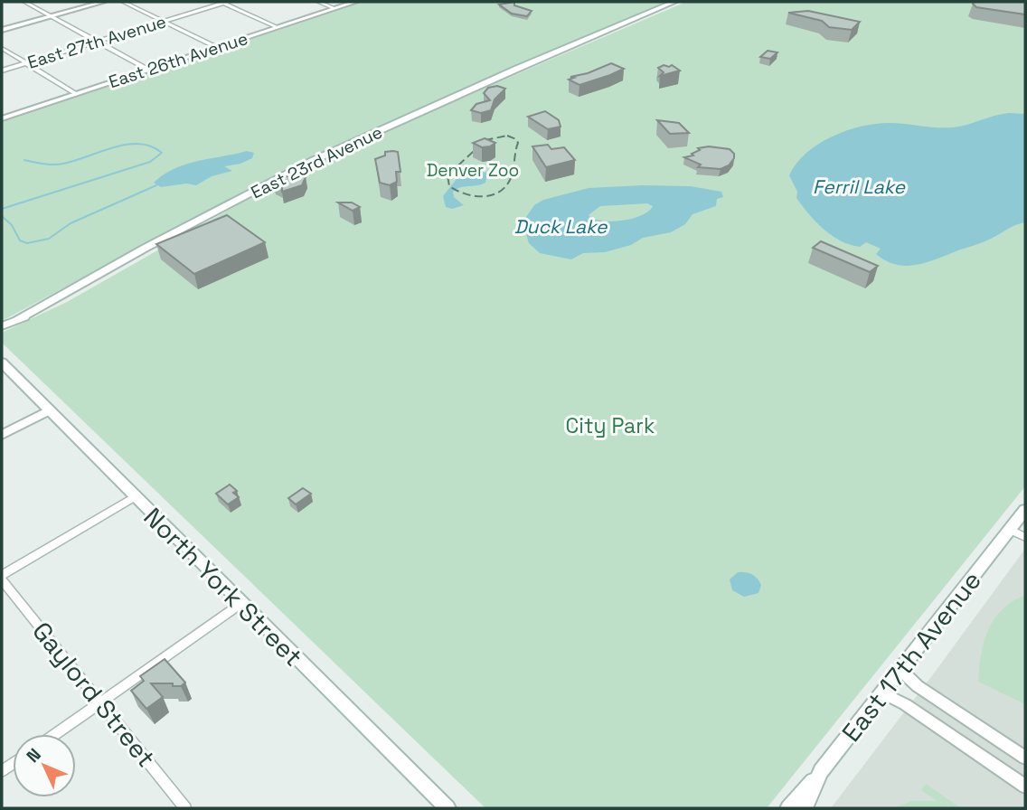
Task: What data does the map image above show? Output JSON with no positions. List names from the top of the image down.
{
  "streets": {
    "main road": ["East 23rd Avenue", "North York Street", "East 17th Avenue"],
    "street": ["East 27th Avenue", "East 26th Avenue", "Gaylord Street"]
  },
  "water": ["Ferril Lake", "Duck Lake"],
  "parks": ["Denver Zoo", "City Park"],
  "north": "top left"
}
